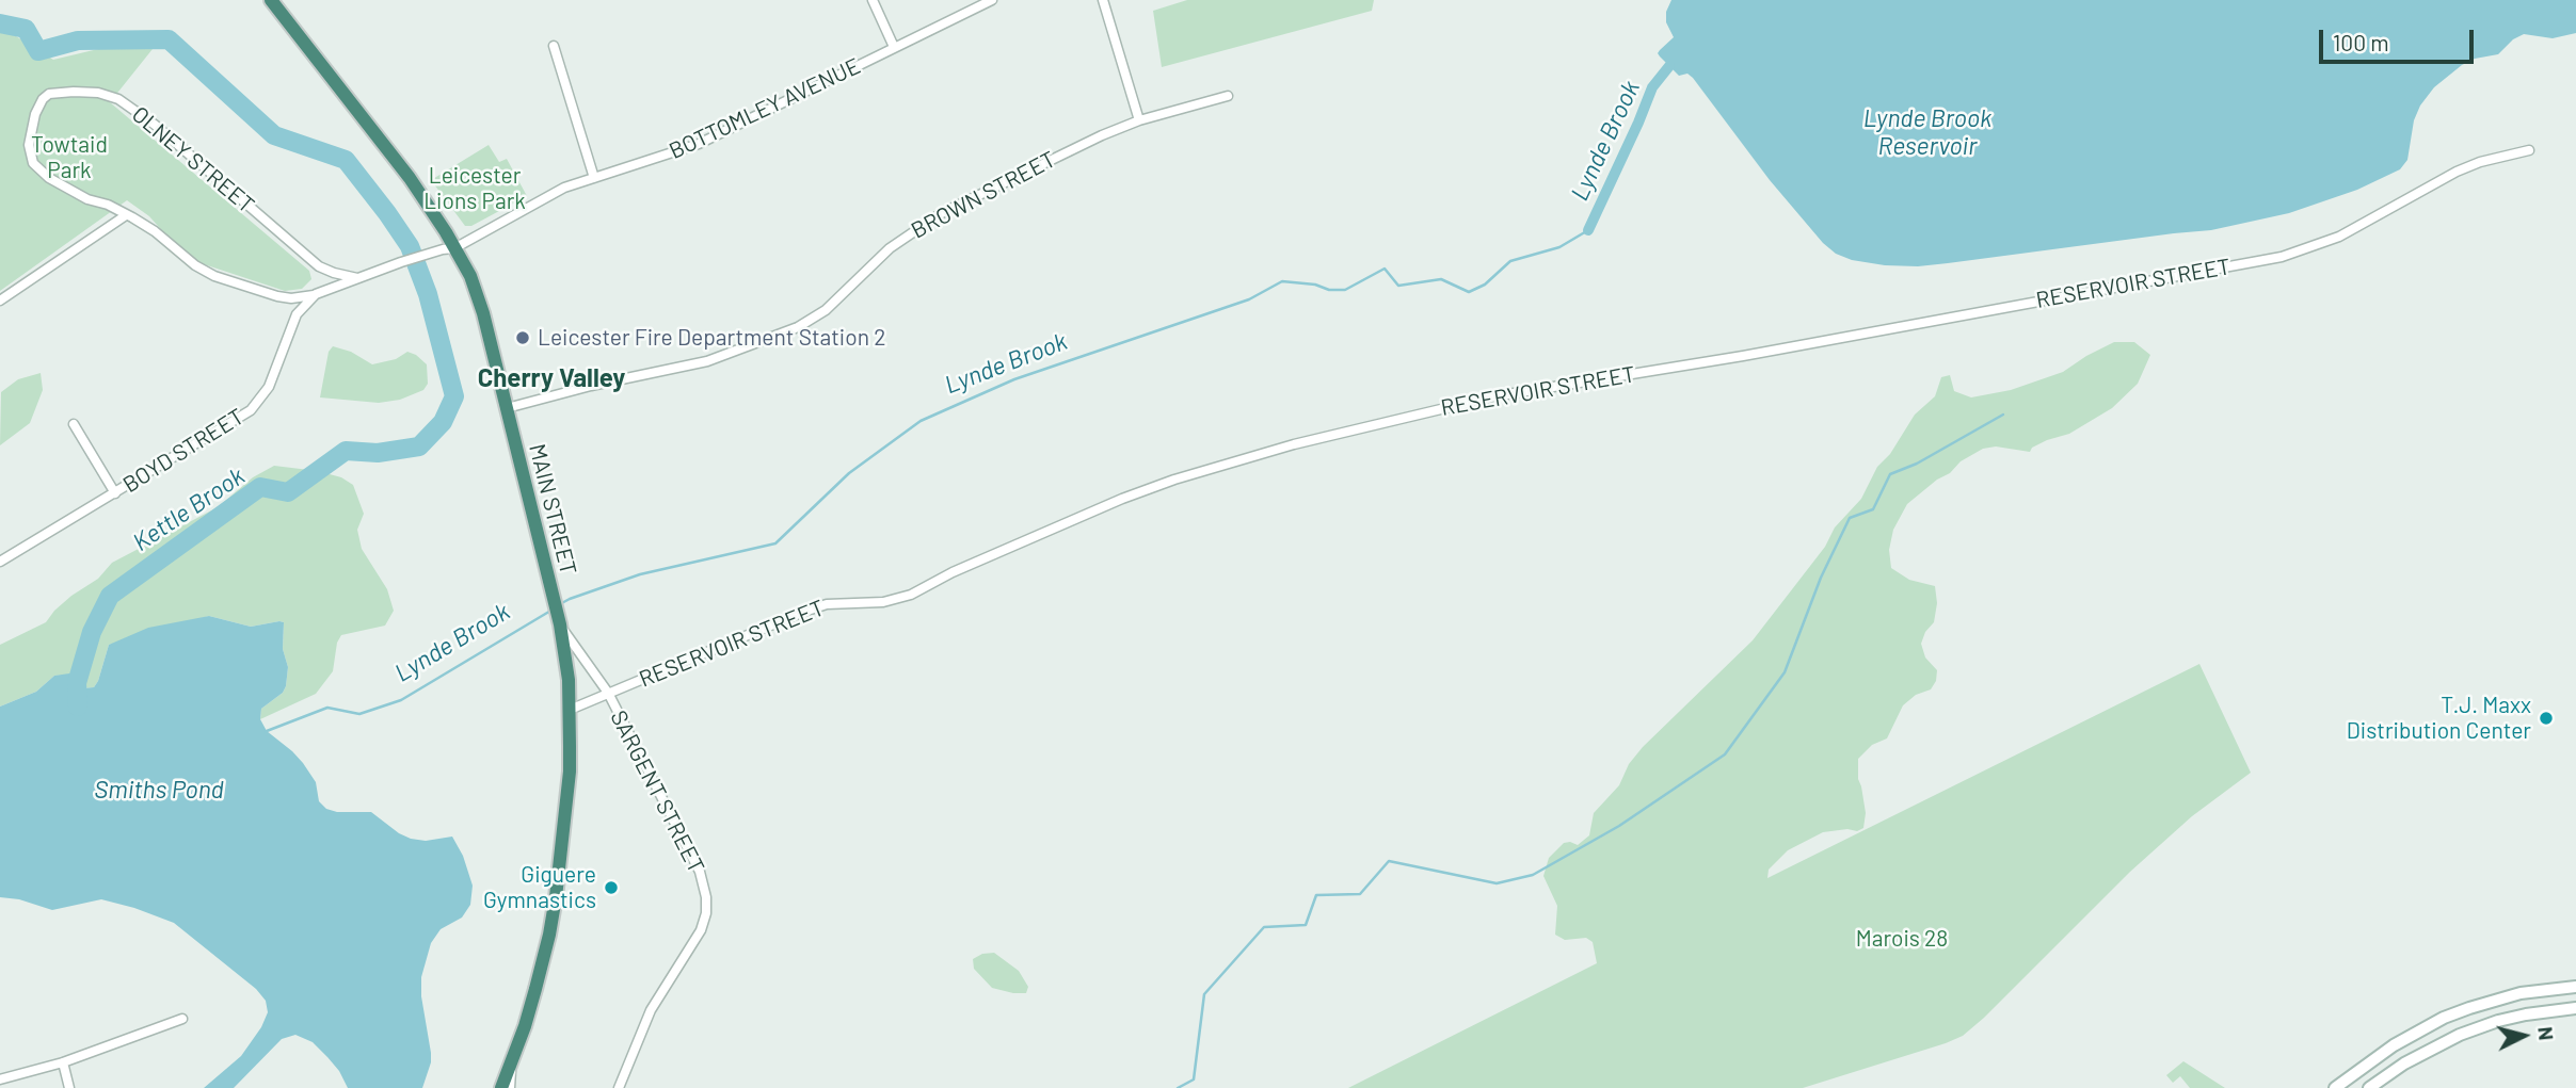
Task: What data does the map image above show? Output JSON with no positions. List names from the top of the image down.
{
  "streets": {
    "highway": ["MAIN STREET"],
    "street": [
      "BOTTOMLEY AVENUE",
      "OLNEY STREET",
      "BROWN STREET",
      "RESERVOIR STREET",
      "BOYD STREET",
      "SARGENT STREET"
    ]
  },
  "crossings": [
    ["BOTTOMLEY AVENUE", "OLNEY STREET"],
    ["BOTTOMLEY AVENUE", "BOYD STREET"],
    ["BOTTOMLEY AVENUE", "MAIN STREET"],
    ["OLNEY STREET", "BOYD STREET"],
    ["BROWN STREET", "MAIN STREET"],
    ["RESERVOIR STREET", "MAIN STREET"],
    ["RESERVOIR STREET", "SARGENT STREET"],
    ["MAIN STREET", "SARGENT STREET"]
  ],
  "districts": ["Cherry Valley"],
  "water": [
    "Lynde Brook Reservoir",
    "Lynde Brook",
    "Kettle Brook",
    "Smiths Pond"
  ],
  "parks": ["Towtaid Park", "Leicester Lions Park", "Marois 28"],
  "places": ["Leicester Fire Department Station 2", "T.J. Maxx Distribution Center", "Giguere Gymnastics"],
  "scale_bar": "100 m",
  "north": "right"
}
